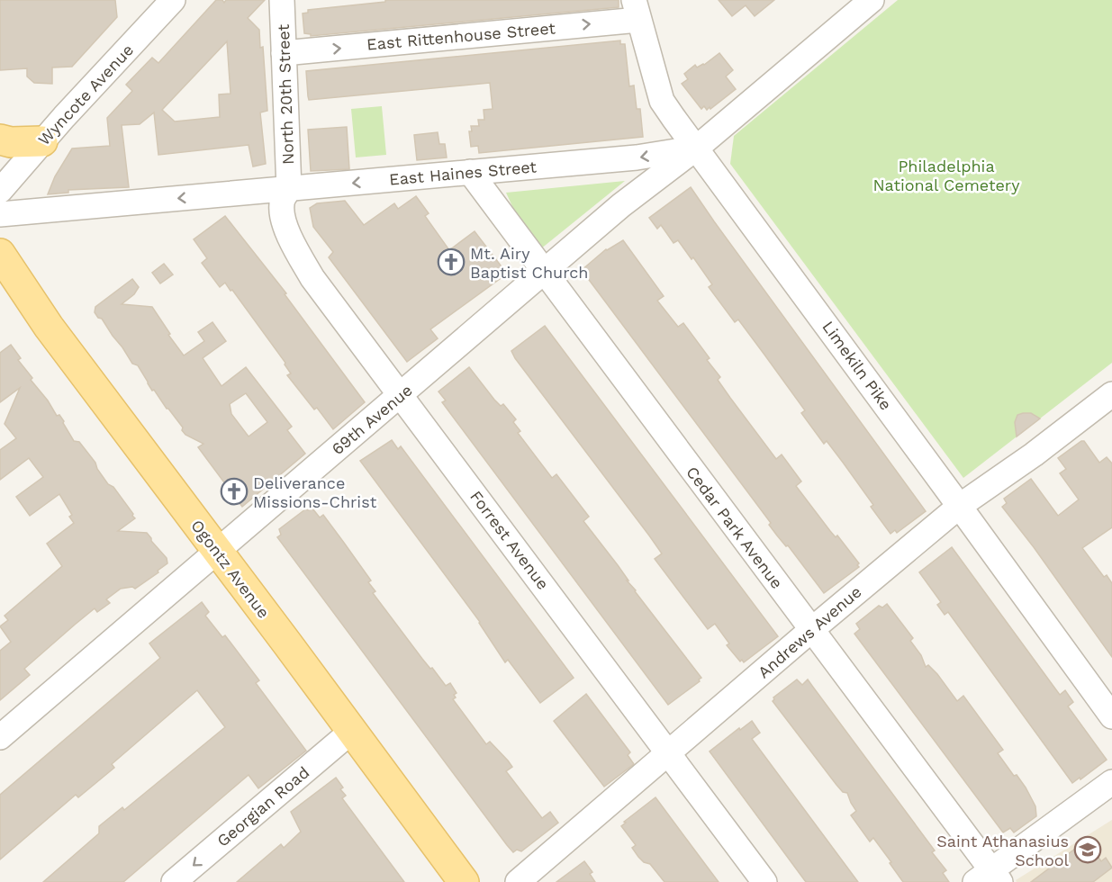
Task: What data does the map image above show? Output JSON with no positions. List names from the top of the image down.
{
  "streets": {
    "main road": ["Ogontz Avenue"],
    "street": [
      "East Rittenhouse Street",
      "Wyncote Avenue",
      "North 20th Street",
      "East Haines Street",
      "Limekiln Pike",
      "69th Avenue",
      "Cedar Park Avenue",
      "Forrest Avenue",
      "Andrews Avenue",
      "Georgian Road"
    ]
  },
  "crossings": [
    ["East Rittenhouse Street", "North 20th Street"],
    ["East Rittenhouse Street", "Limekiln Pike"],
    ["North 20th Street", "East Haines Street"],
    ["North 20th Street", "Forrest Avenue"],
    ["East Haines Street", "Limekiln Pike"],
    ["East Haines Street", "69th Avenue"],
    ["East Haines Street", "Cedar Park Avenue"],
    ["East Haines Street", "Forrest Avenue"],
    ["Limekiln Pike", "69th Avenue"],
    ["Limekiln Pike", "Andrews Avenue"],
    ["69th Avenue", "Cedar Park Avenue"],
    ["69th Avenue", "Forrest Avenue"],
    ["69th Avenue", "Ogontz Avenue"],
    ["Cedar Park Avenue", "Andrews Avenue"],
    ["Forrest Avenue", "Andrews Avenue"],
    ["Ogontz Avenue", "Georgian Road"]
  ],
  "one_way": ["East Rittenhouse Street", "East Haines Street", "Georgian Road"],
  "parks": ["Philadelphia National Cemetery"],
  "places": {
    "church": ["Mt. Airy Baptist Church", "Deliverance Missions-Christ"],
    "school or university": ["Saint Athanasius School"]
  }
}
